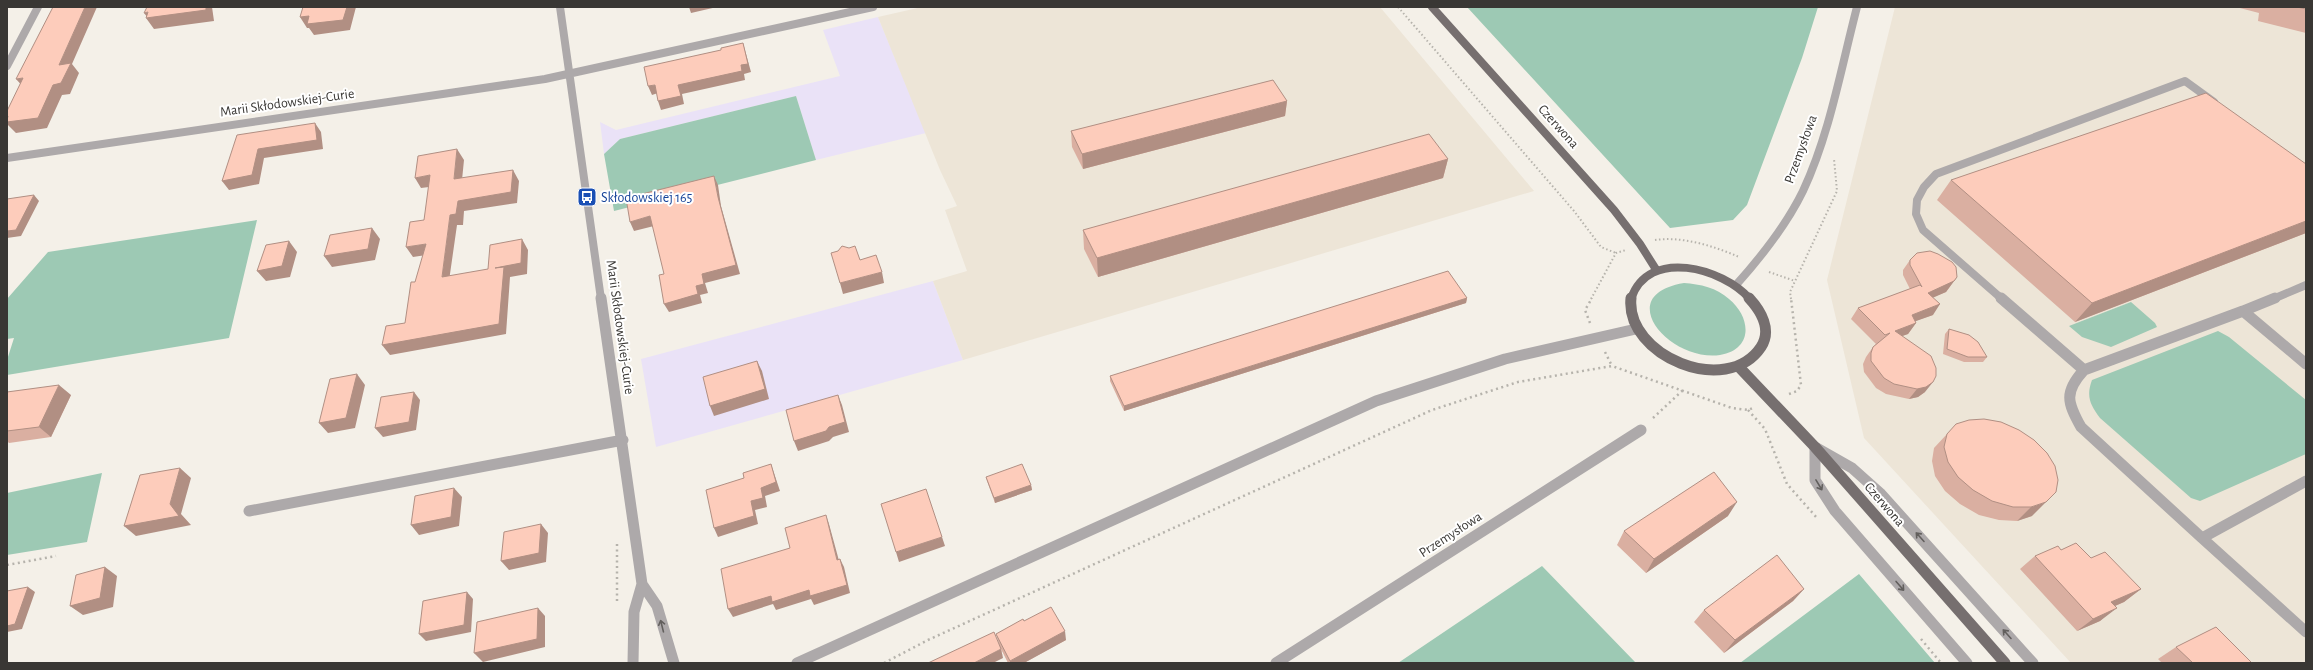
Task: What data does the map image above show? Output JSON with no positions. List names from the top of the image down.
{
  "streets": {
    "main road": ["Czerwona"],
    "street": ["Marii Skłodowskiej-Curie", "Przemysłowa"]
  },
  "crossings": [
    ["Czerwona", "Przemysłowa"]
  ],
  "places": {
    "bus stop": ["Skłodowskiej 165"]
  }
}
